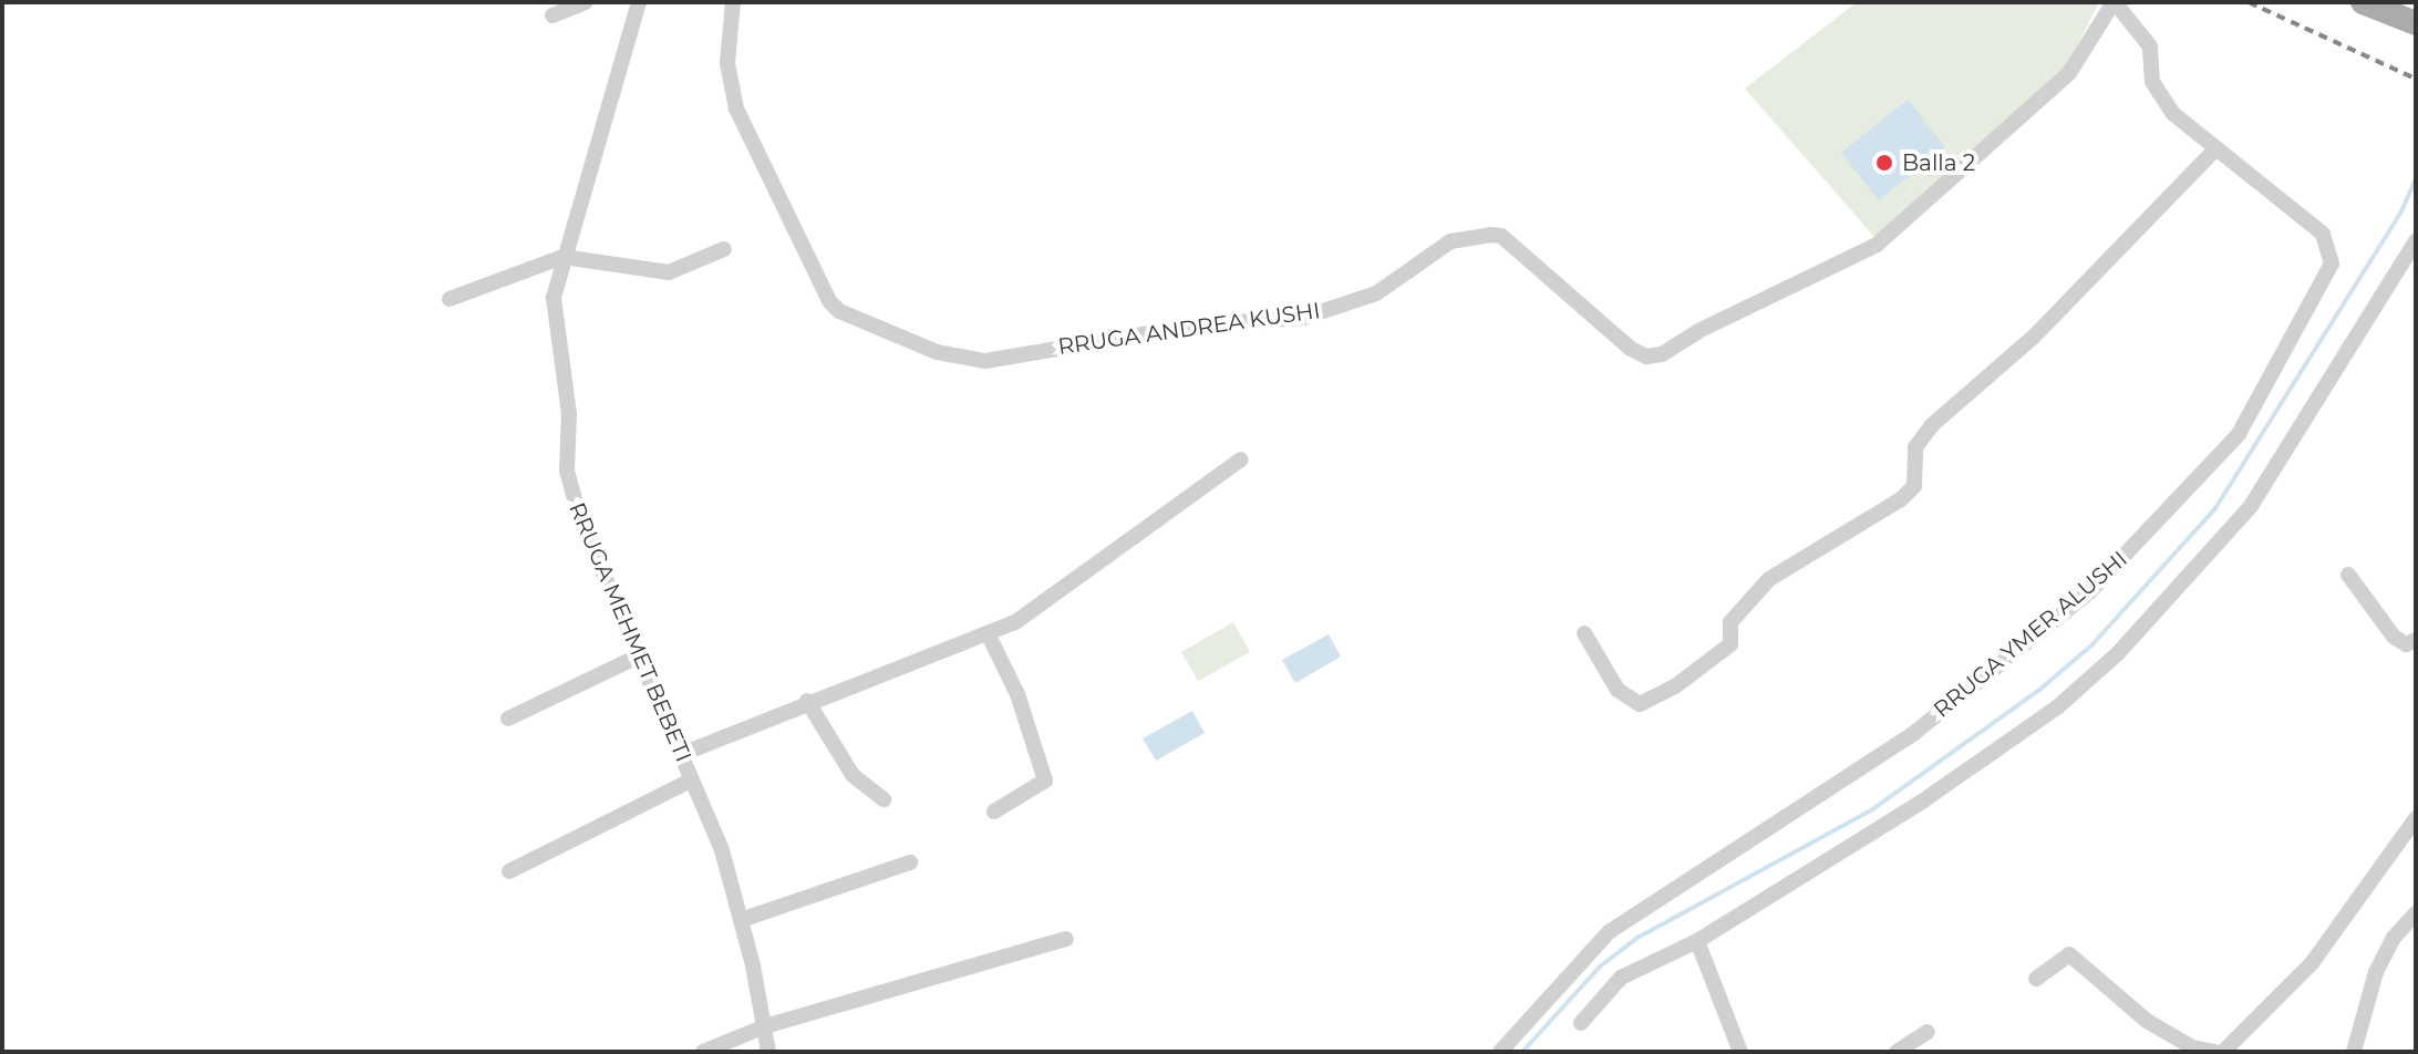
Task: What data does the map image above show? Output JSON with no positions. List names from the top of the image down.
{
  "streets": {
    "street": ["RRUGA ANDREA KUSHI", "RRUGA MEHMET BEBETI", "RRUGA YMER ALUSHI"]
  },
  "crossings": [
    ["RRUGA ANDREA KUSHI", "RRUGA YMER ALUSHI"]
  ],
  "places": ["Balla 2"]
}
